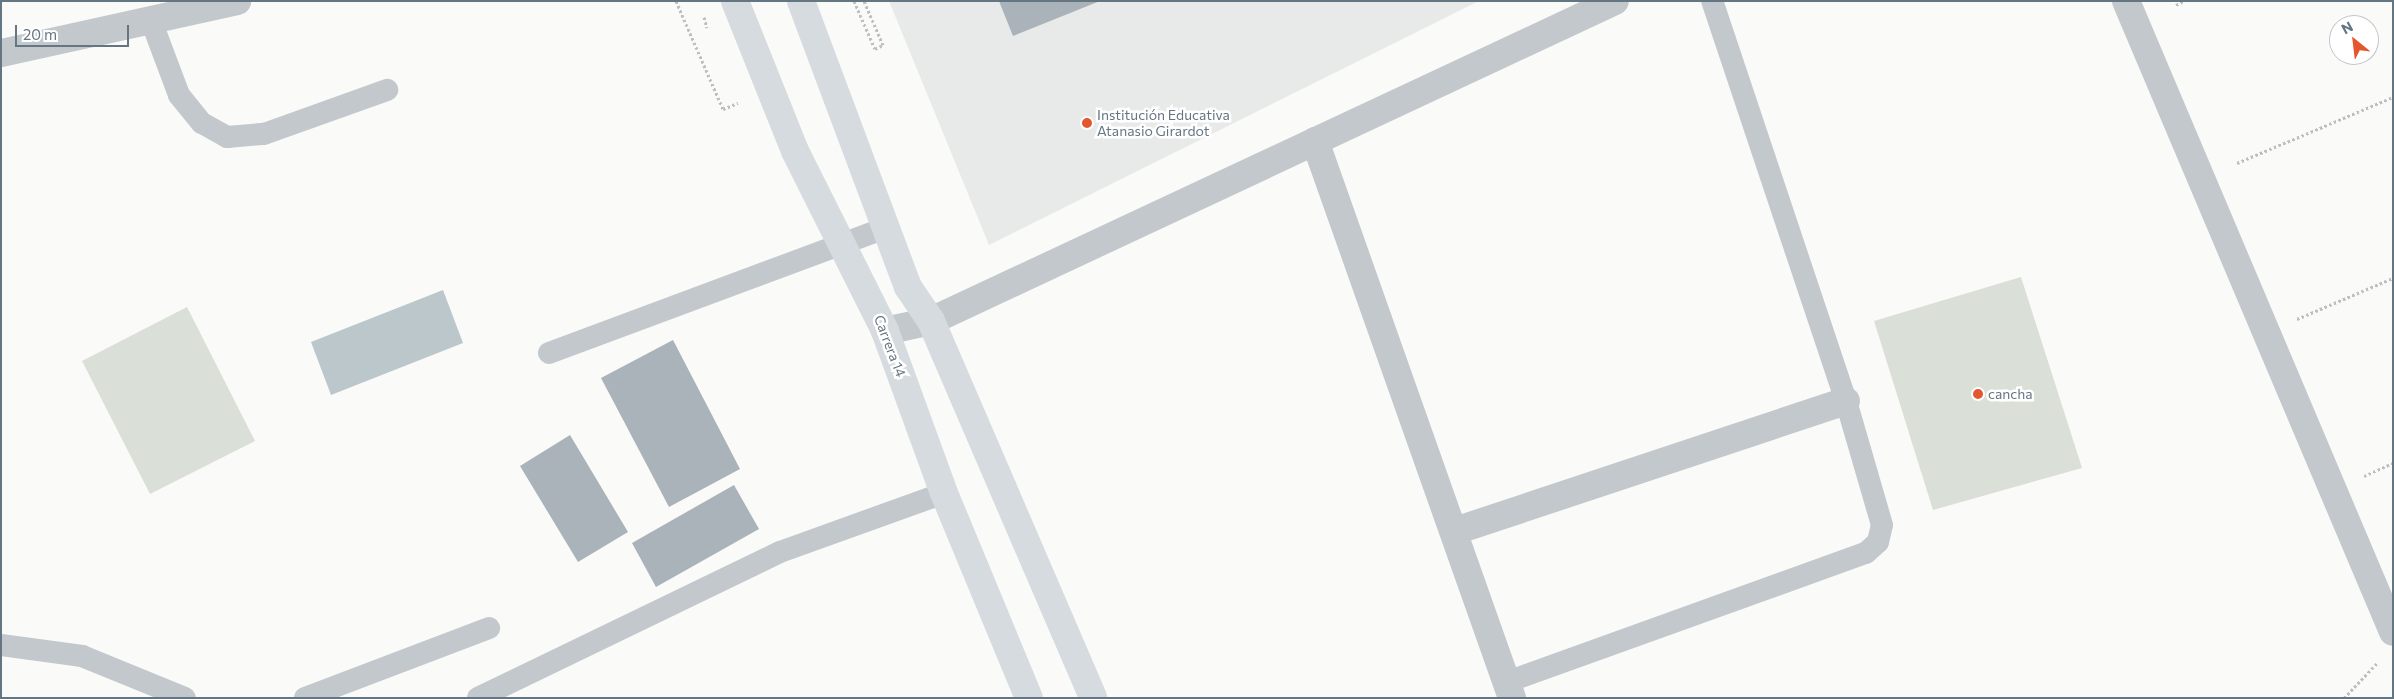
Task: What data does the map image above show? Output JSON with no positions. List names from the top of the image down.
{
  "streets": {
    "main road": ["Carrera 14"]
  },
  "places": ["Institución Educativa Atanasio Girardot", "cancha"],
  "scale_bar": "20 m",
  "north": "top left"
}
